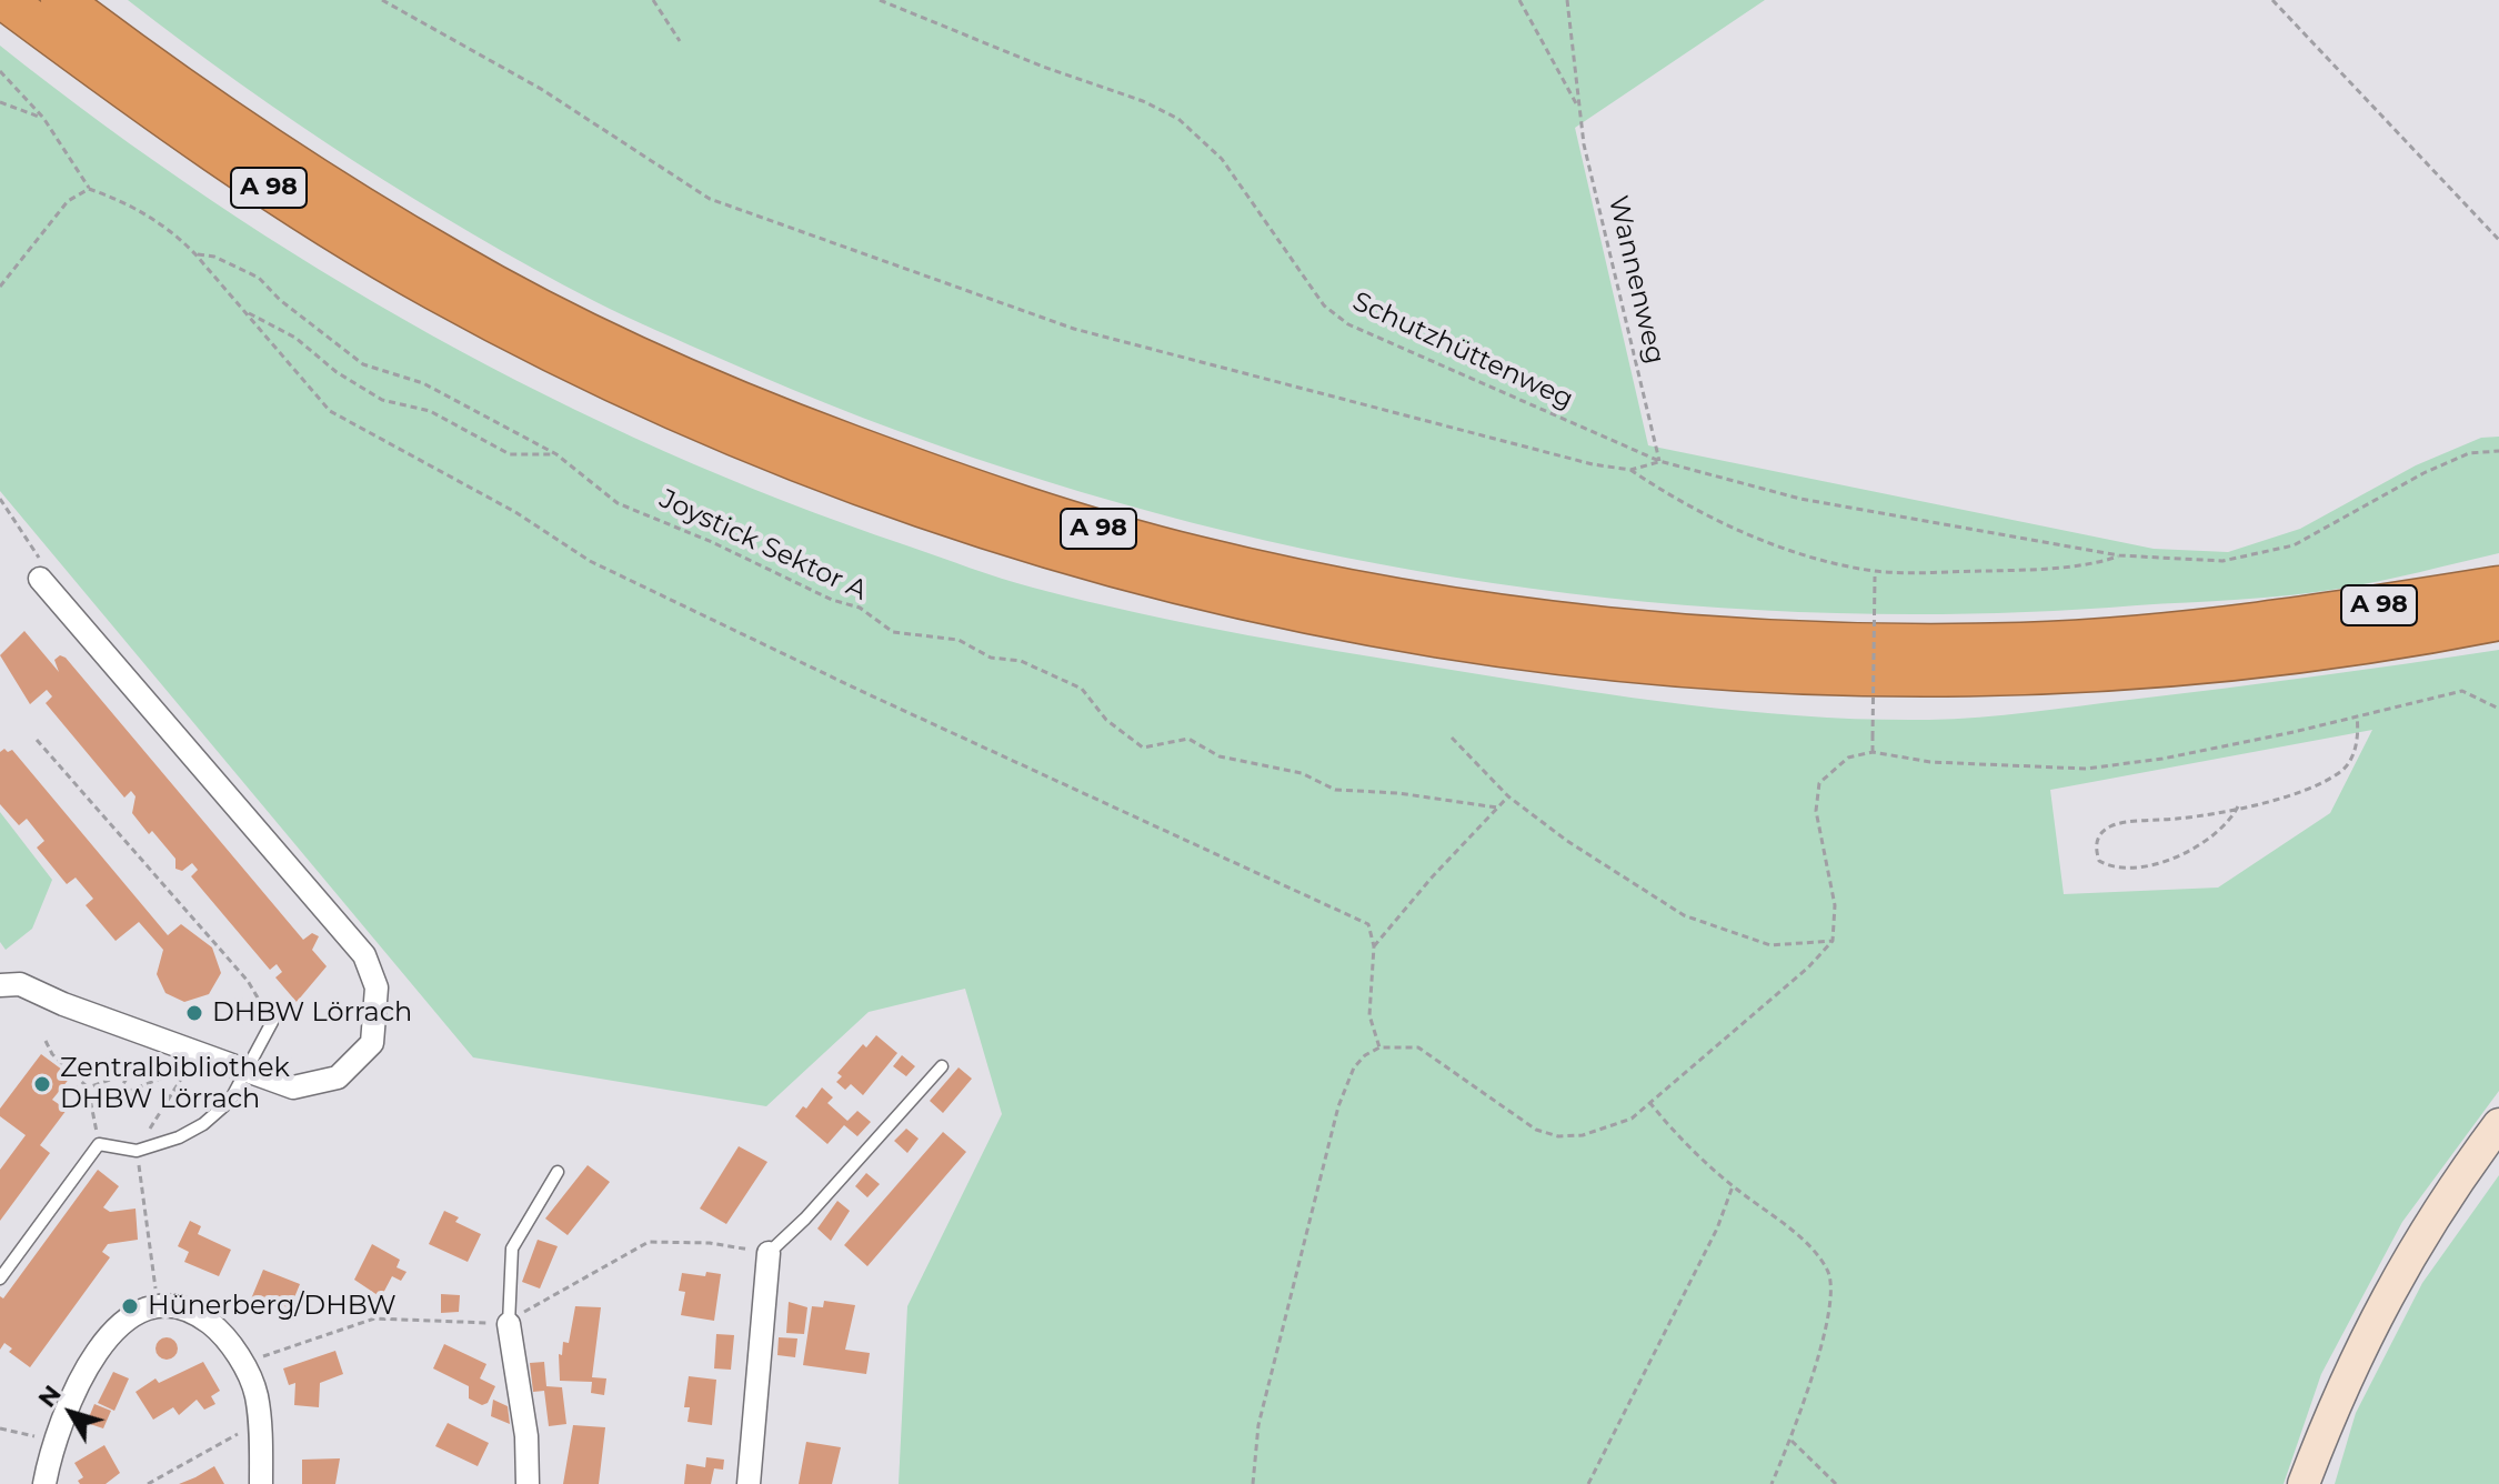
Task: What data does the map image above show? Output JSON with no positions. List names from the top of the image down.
{
  "streets": {
    "highway": ["A 98"],
    "path": ["Wannenweg", "Schutzhüttenweg", "Joystick Sektor A"]
  },
  "crossings": [
    ["Wannenweg", "Schutzhüttenweg"]
  ],
  "places": ["DHBW Lörrach", "Zentralbibliothek DHBW Lörrach", "Hünerberg/DHBW"],
  "north": "top left"
}
